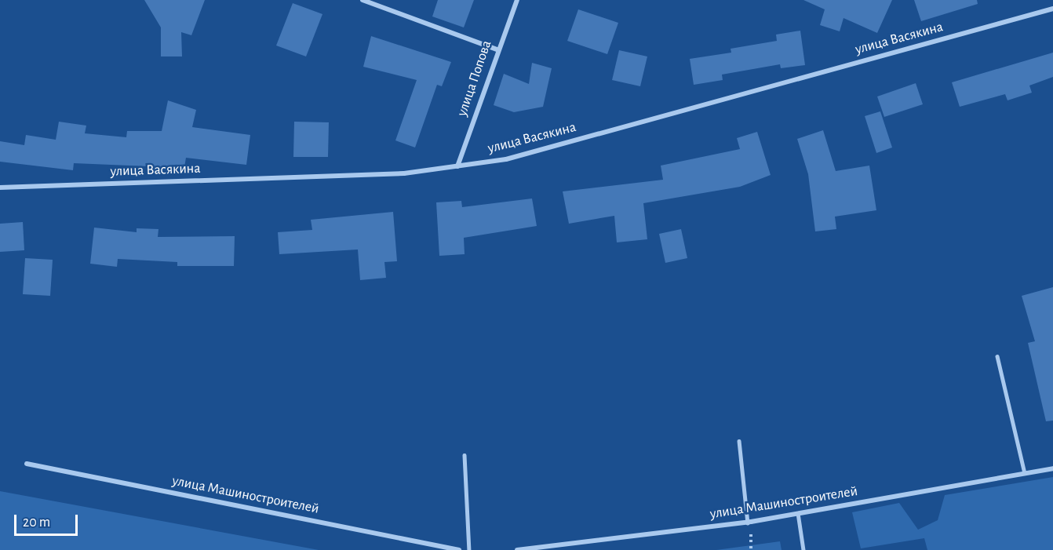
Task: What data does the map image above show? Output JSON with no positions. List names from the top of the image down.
{
  "streets": {
    "street": ["улица Васякина", "улица Попова", "улица Машиностроителей"]
  },
  "crossings": [
    ["улица Васякина", "улица Попова"]
  ],
  "scale_bar": "20 m"
}
